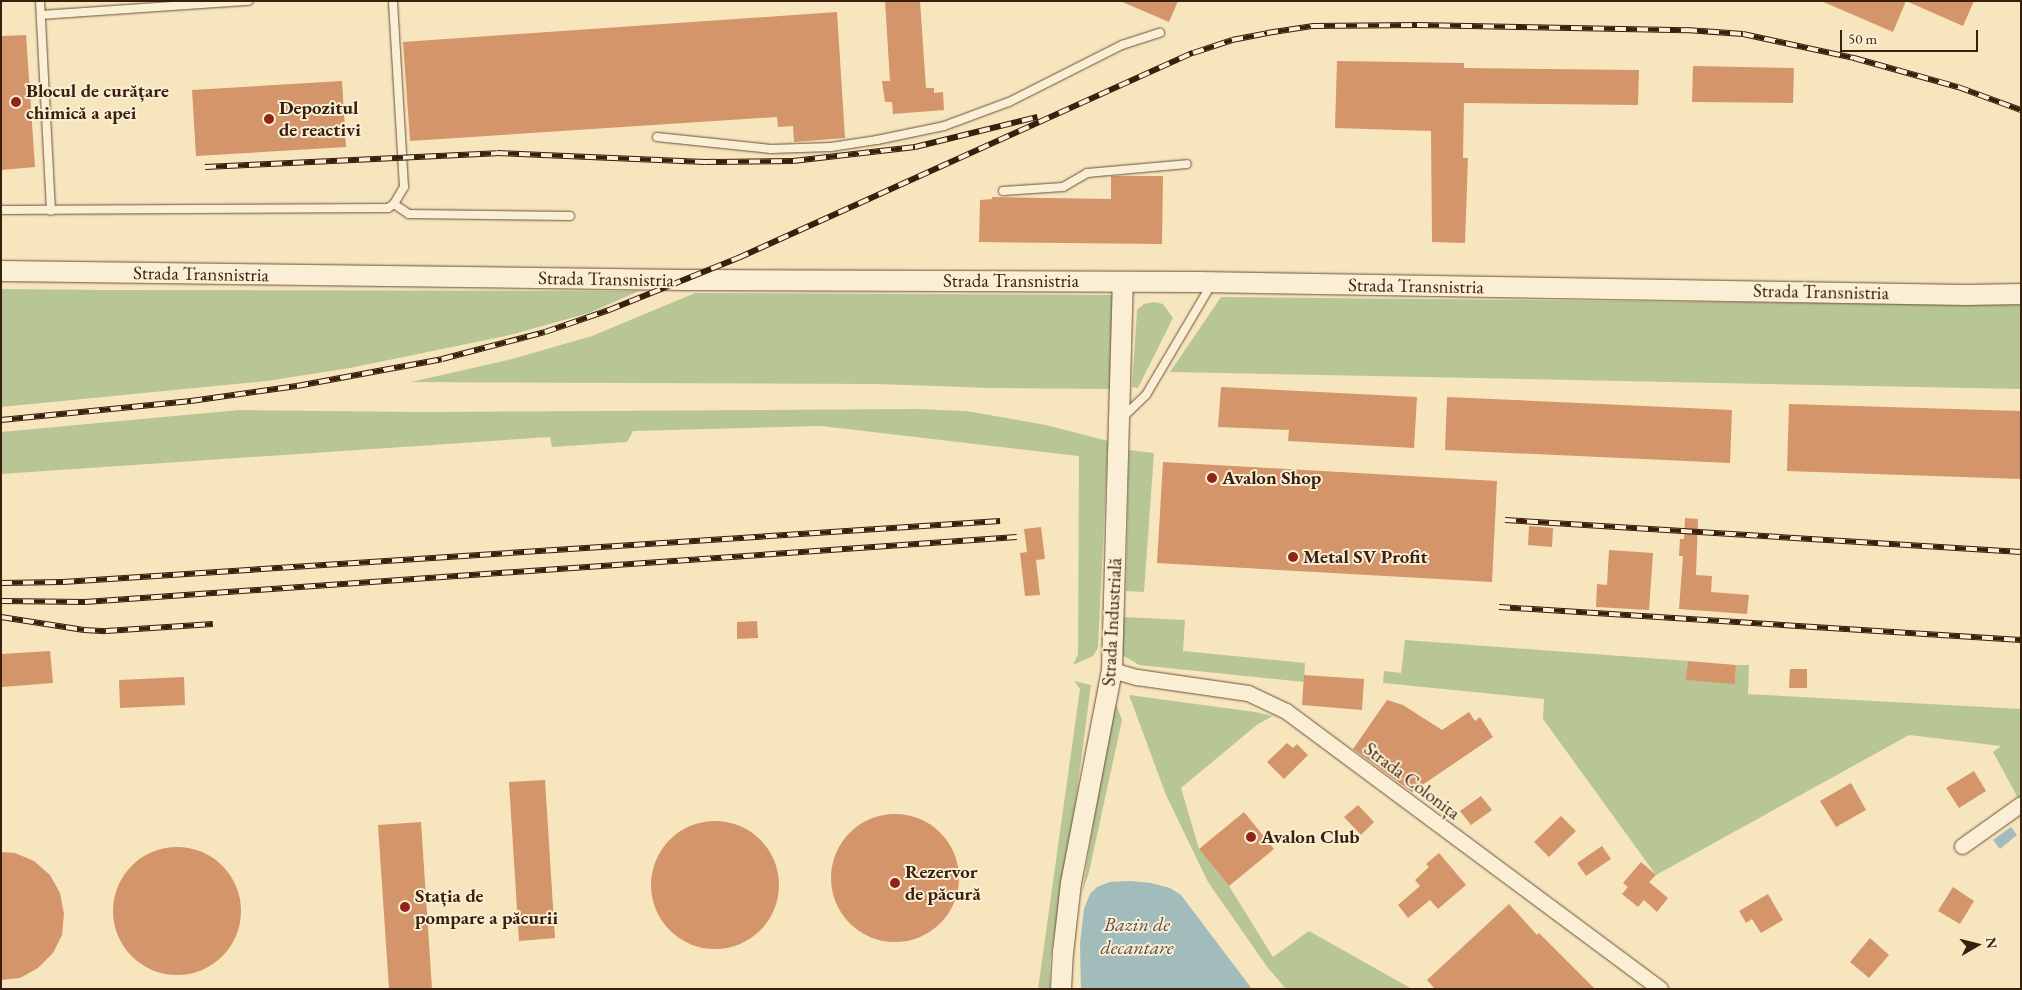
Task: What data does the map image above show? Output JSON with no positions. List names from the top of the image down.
{
  "streets": {
    "street": ["Strada Transnistria", "Strada Industrială", "Strada Colonița"]
  },
  "crossings": [
    ["Strada Transnistria", "Strada Industrială"],
    ["Strada Industrială", "Strada Colonița"]
  ],
  "water": ["Bazin de decantare"],
  "places": [
    "Blocul de curățare chimică a apei",
    "Depozitul de reaсtivi",
    "Avalon Shop",
    "Metal SV Profit",
    "Avalon Club",
    "Rezervor de păcură",
    "Stația de pompare a păcurii"
  ],
  "scale_bar": "50 m",
  "north": "right"
}
